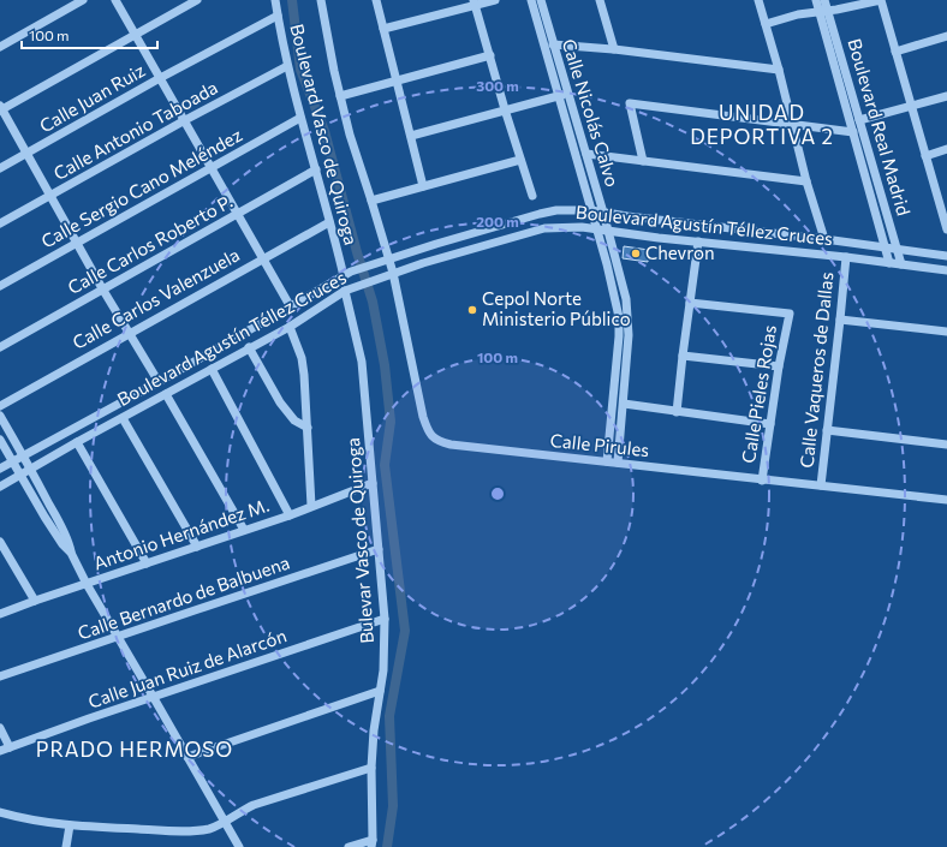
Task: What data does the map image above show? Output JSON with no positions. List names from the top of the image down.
{
  "streets": {
    "street": [
      "Calle Juan Ruiz",
      "Calle Nicolás Calvo",
      "Boulevard Real Madrid",
      "Calle Antonio Taboada",
      "Boulevard Vasco de Quiroga",
      "Calle Sergio Cano Meléndez",
      "Boulevard Agustín Téllez Cruces",
      "Calle Carlos Roberto P.",
      "Calle Carlos Valenzuela",
      "Calle Vaqueros de Dallas",
      "Calle Pieles Rojas",
      "Calle Pirules",
      "Antonio Hernández M.",
      "Bulevar Vasco de Quiroga",
      "Calle Bernardo de Balbuena",
      "Calle Juan Ruiz de Alarcón"
    ]
  },
  "crossings": [
    ["Calle Juan Ruiz", "Boulevard Vasco de Quiroga"],
    ["Calle Nicolás Calvo", "Boulevard Agustín Téllez Cruces"],
    ["Calle Nicolás Calvo", "Calle Pirules"],
    ["Boulevard Real Madrid", "Boulevard Agustín Téllez Cruces"],
    ["Calle Antonio Taboada", "Boulevard Vasco de Quiroga"],
    ["Boulevard Vasco de Quiroga", "Calle Sergio Cano Meléndez"],
    ["Boulevard Vasco de Quiroga", "Boulevard Agustín Téllez Cruces"],
    ["Boulevard Vasco de Quiroga", "Calle Carlos Roberto P."],
    ["Boulevard Vasco de Quiroga", "Calle Carlos Valenzuela"],
    ["Boulevard Agustín Téllez Cruces", "Calle Vaqueros de Dallas"],
    ["Boulevard Agustín Téllez Cruces", "Calle Pirules"],
    ["Boulevard Agustín Téllez Cruces", "Bulevar Vasco de Quiroga"],
    ["Calle Vaqueros de Dallas", "Calle Pirules"],
    ["Calle Pieles Rojas", "Calle Pirules"],
    ["Antonio Hernández M.", "Bulevar Vasco de Quiroga"],
    ["Bulevar Vasco de Quiroga", "Calle Bernardo de Balbuena"],
    ["Bulevar Vasco de Quiroga", "Calle Juan Ruiz de Alarcón"]
  ],
  "districts": ["UNIDAD DEPORTIVA 2", "PRADO HERMOSO"],
  "places": ["Chevron", "Cepol Norte Ministerio Público"],
  "scale_bar": "100 m",
  "rings": ["300 m", "200 m", "100 m"]
}
